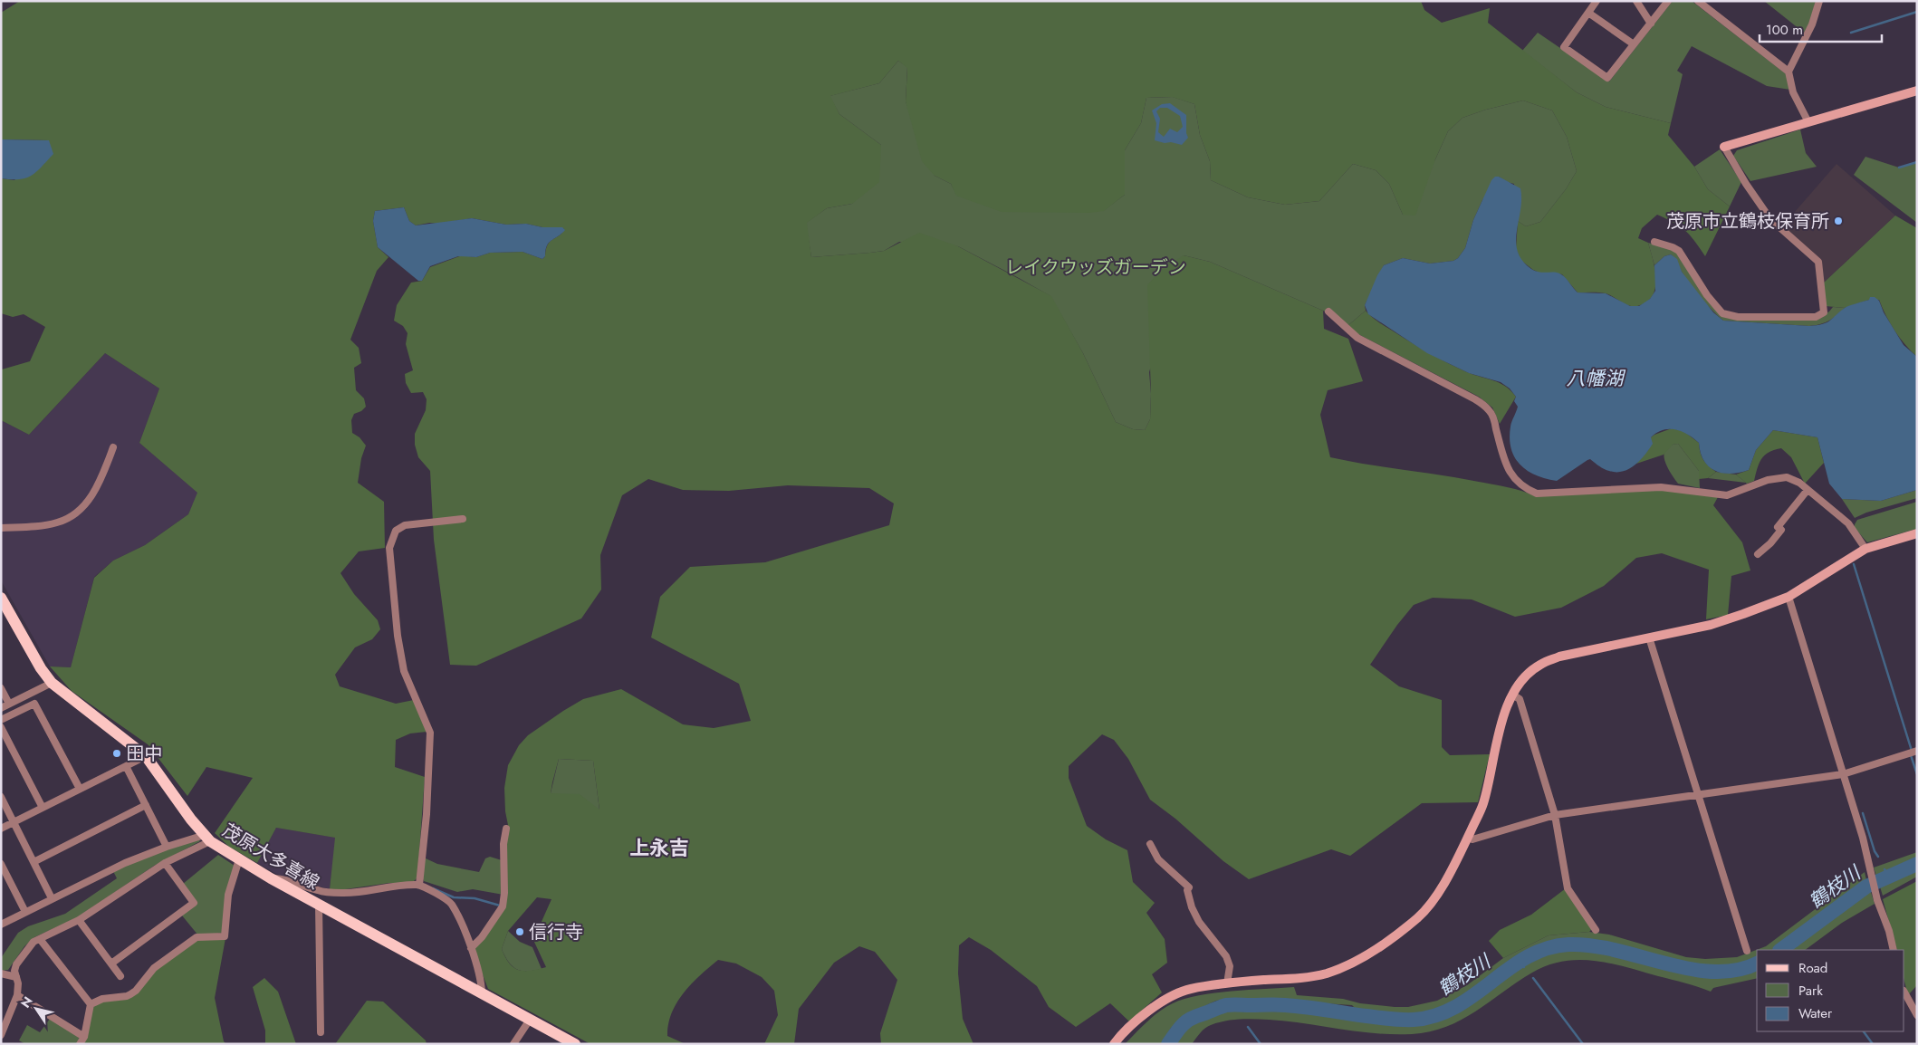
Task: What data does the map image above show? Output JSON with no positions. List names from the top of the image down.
{
  "streets": {
    "main road": ["茂原大多喜線"]
  },
  "districts": ["上永吉"],
  "water": ["八幡湖", "鶴枝川"],
  "parks": ["レイクウッズガーデン"],
  "places": ["茂原市立鶴枝保育所", "田中", "信行寺"],
  "legend": ["Road", "Park", "Water"],
  "scale_bar": "100 m",
  "north": "top left"
}
